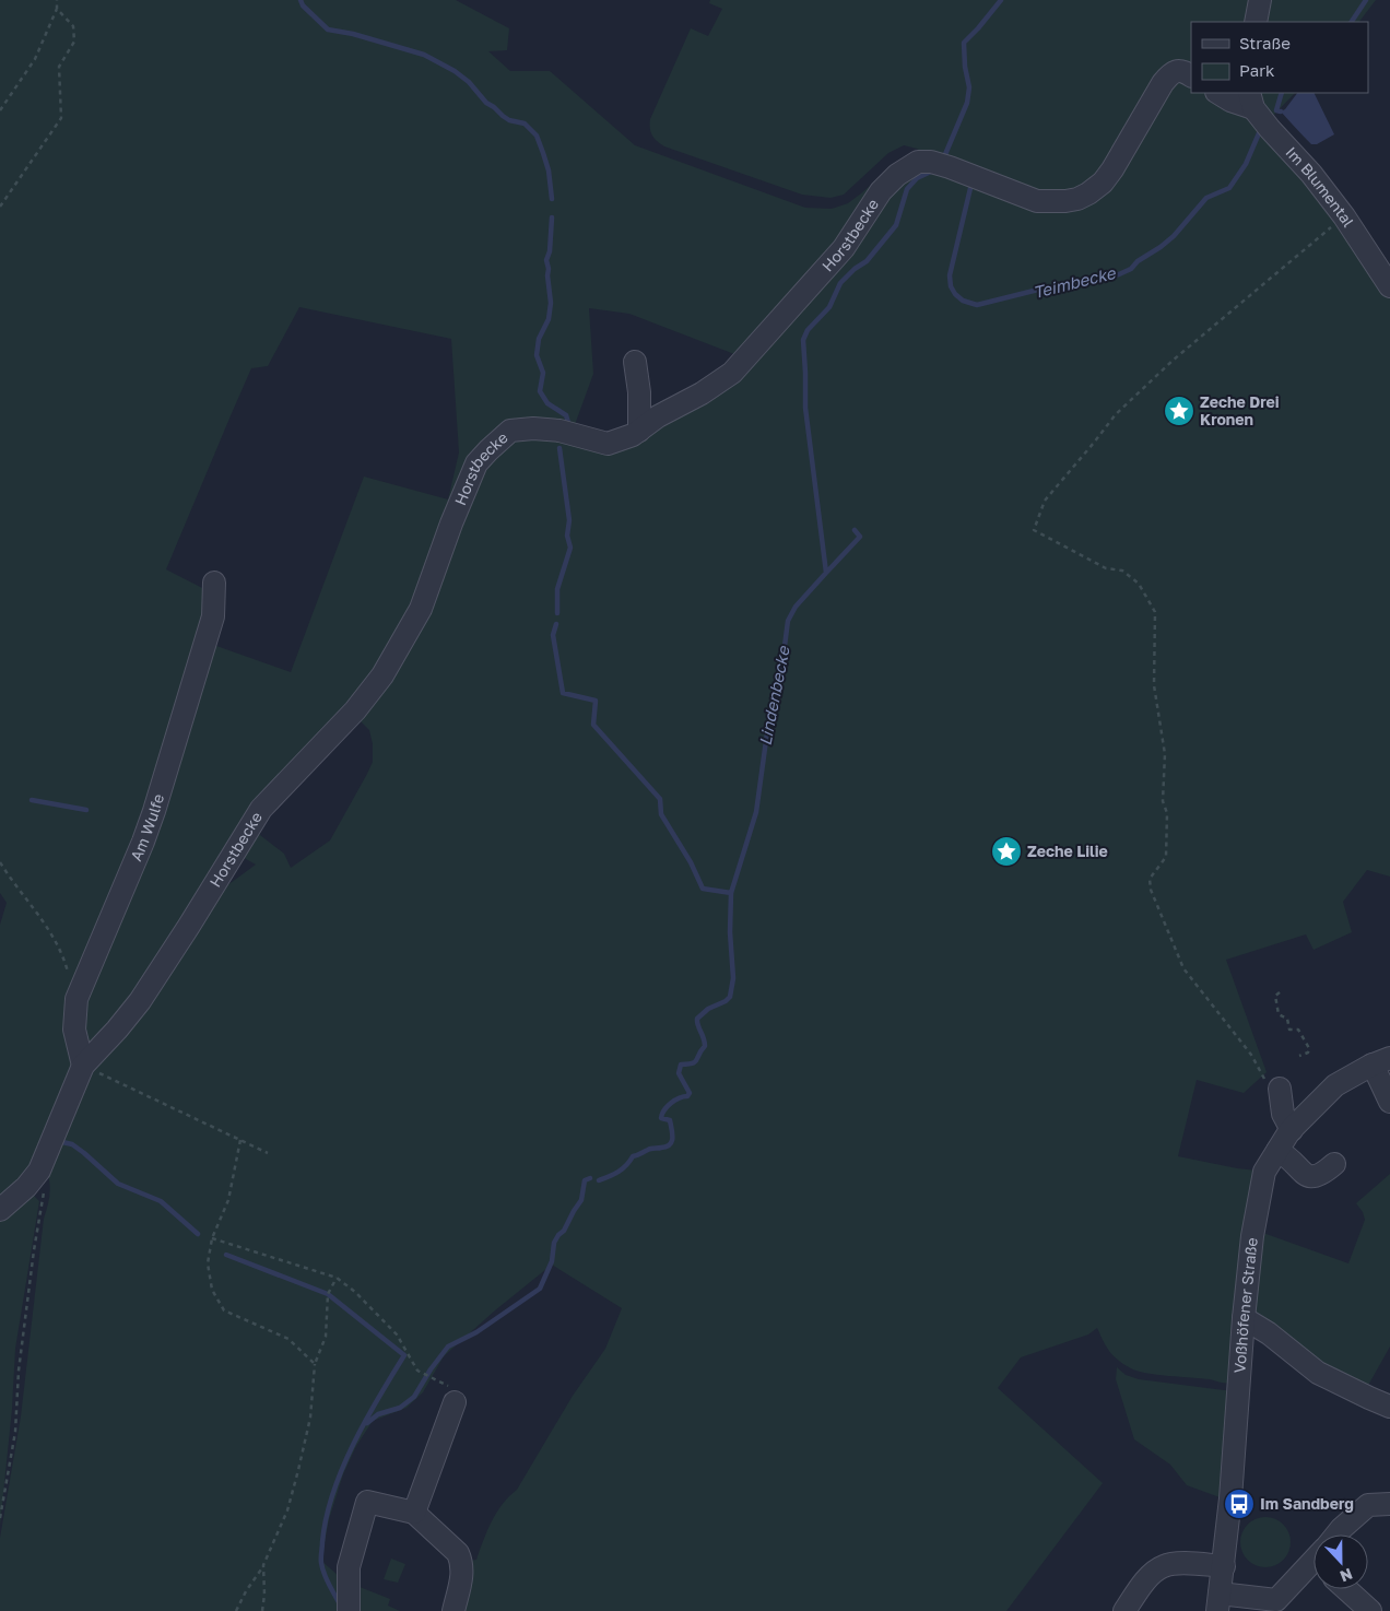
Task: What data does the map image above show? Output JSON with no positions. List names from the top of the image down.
{
  "streets": {
    "street": [
      "Im Blumental",
      "Horstbecke",
      "Am Wulfe",
      "Voßhöfener Straße"
    ]
  },
  "crossings": [
    ["Horstbecke", "Am Wulfe"]
  ],
  "water": ["Teimbecke", "Lindenbecke"],
  "places": {
    "place": ["Zeche Drei Kronen", "Zeche Lilie"],
    "bus stop": ["Im Sandberg"]
  },
  "legend": ["Straße", "Park"],
  "north": "bottom"
}
